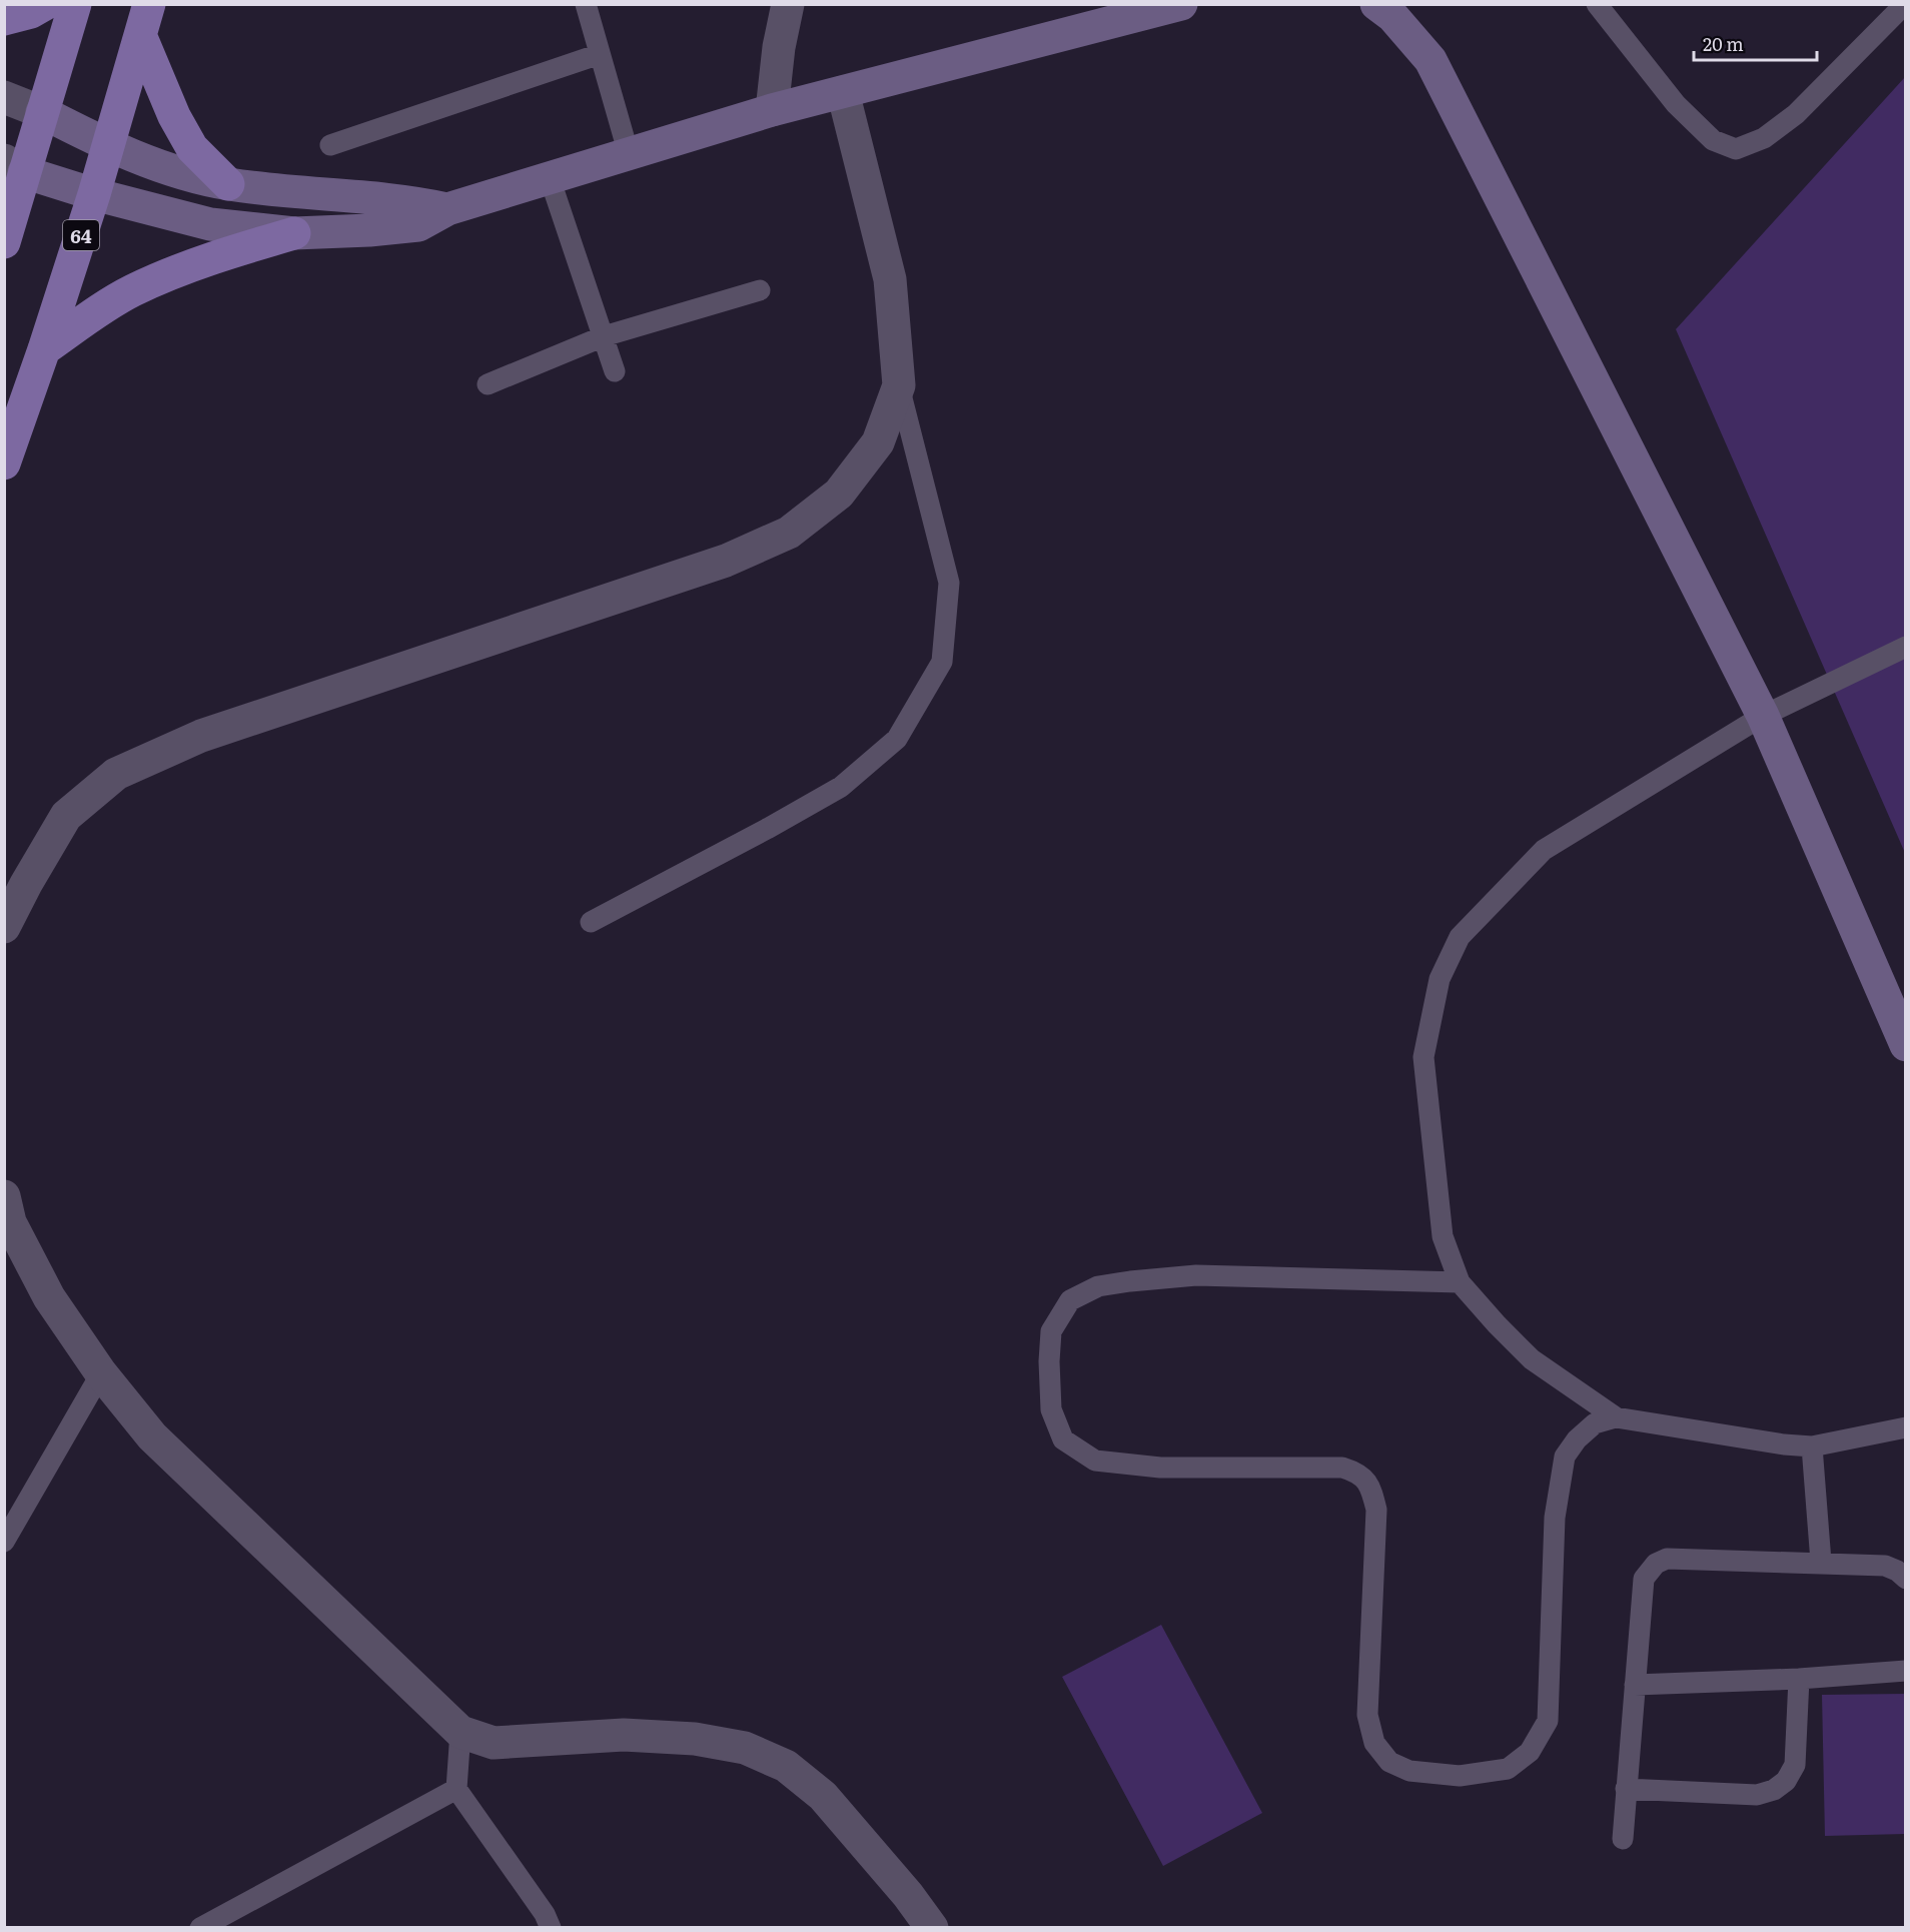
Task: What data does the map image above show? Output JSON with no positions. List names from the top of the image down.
{
  "streets": {
    "main road": ["64"]
  },
  "scale_bar": "20 m"
}
